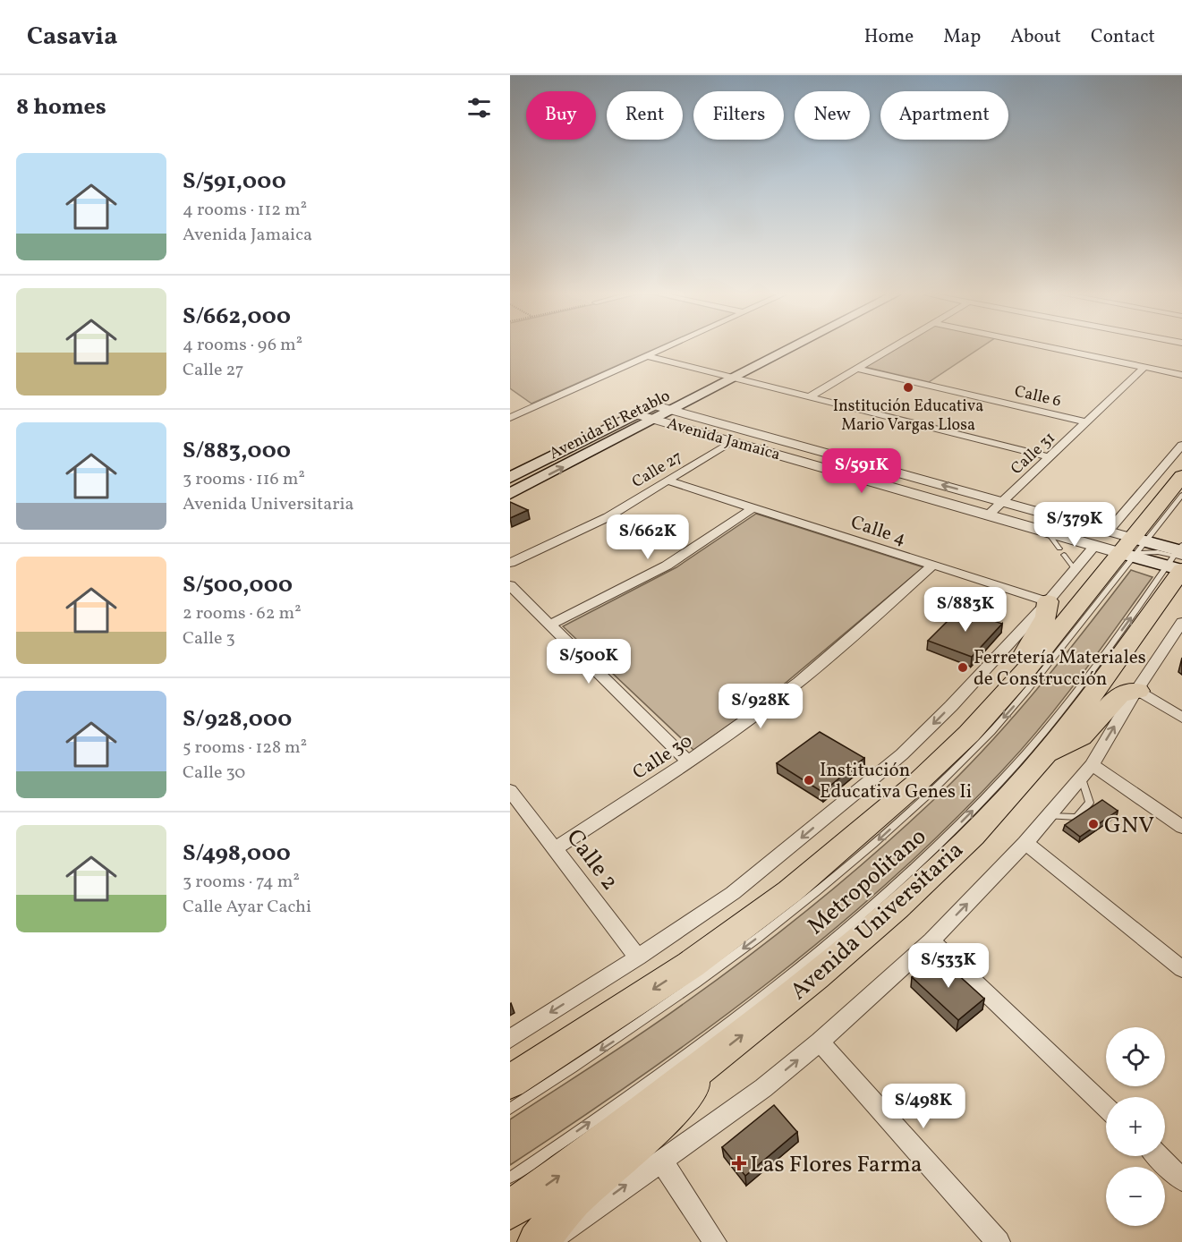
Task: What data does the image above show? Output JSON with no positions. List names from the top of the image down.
{
  "streets": {
    "main road": ["Avenida El Retablo", "Avenida Jamaica", "Avenida Universitaria"],
    "street": [
      "Calle 6",
      "Calle 31",
      "Calle 27",
      "Calle 4",
      "Calle 30",
      "Calle 2"
    ],
    "lane": ["Metropolitano"]
  },
  "crossings": [
    ["Calle 6", "Calle 31"],
    ["Avenida El Retablo", "Avenida Jamaica"],
    ["Avenida Jamaica", "Calle 31"],
    ["Avenida Jamaica", "Calle 27"],
    ["Avenida Jamaica", "Metropolitano"],
    ["Avenida Jamaica", "Avenida Universitaria"],
    ["Calle 27", "Calle 4"],
    ["Calle 4", "Calle 30"],
    ["Calle 30", "Calle 2"],
    ["Metropolitano", "Avenida Universitaria"]
  ],
  "places": {
    "other": [
      "Institución Educativa Mario Vargas Llosa",
      "Ferretería Materiales de Construcción",
      "Institución Educativa Genes Ii",
      "GNV"
    ],
    "health": ["Las Flores Farma"]
  },
  "page": {
    "header": "Casavia",
    "nav": [
      "Home",
      "Map",
      "About",
      "Contact"
    ],
    "heading": "8 homes",
    "chip": [
      "Buy",
      "Rent",
      "Filters",
      "New",
      "Apartment"
    ],
    "list": [
      {
        "name": "S/591,000",
        "note": "4 rooms · 112 m² · Avenida Jamaica"
      },
      {
        "name": "S/662,000",
        "note": "4 rooms · 96 m² · Calle 27"
      },
      {
        "name": "S/883,000",
        "note": "3 rooms · 116 m² · Avenida Universitaria"
      },
      {
        "name": "S/500,000",
        "note": "2 rooms · 62 m² · Calle 3"
      },
      {
        "name": "S/928,000",
        "note": "5 rooms · 128 m² · Calle 30"
      },
      {
        "name": "S/498,000",
        "note": "3 rooms · 74 m² · Calle Ayar Cachi"
      }
    ],
    "price": [
      "S/591K",
      "S/379K",
      "S/662K",
      "S/883K",
      "S/500K",
      "S/928K",
      "S/533K",
      "S/498K"
    ],
    "map_buttons": ["+", "−"]
  }
}
